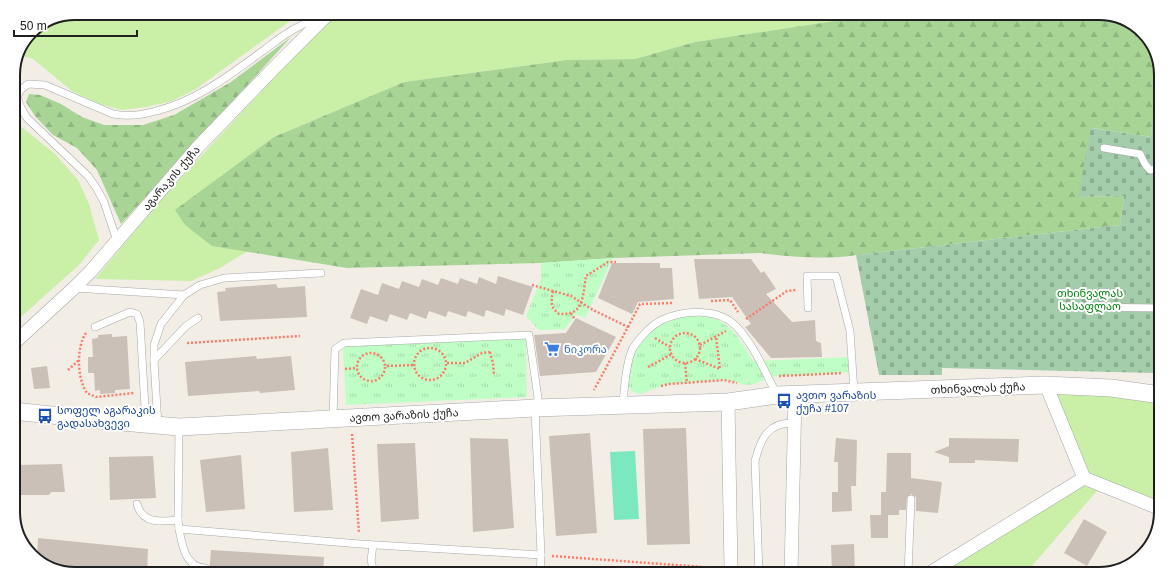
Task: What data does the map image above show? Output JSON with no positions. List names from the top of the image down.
{
  "streets": {
    "street": ["აგარაკის ქუჩა", "თხინვალას ქუჩა", "ავთო ვარაზის ქუჩა"]
  },
  "crossings": [
    ["თხინვალას ქუჩა", "ავთო ვარაზის ქუჩა"]
  ],
  "parks": ["თხინვალას სასაფლაო"],
  "places": {
    "supermarket": ["ნიკორა"],
    "bus stop": ["ავთო ვარაზის ქუჩა #107", "სოფელ აგარაკის გადასახვევი"]
  },
  "scale_bar": "50 m"
}
